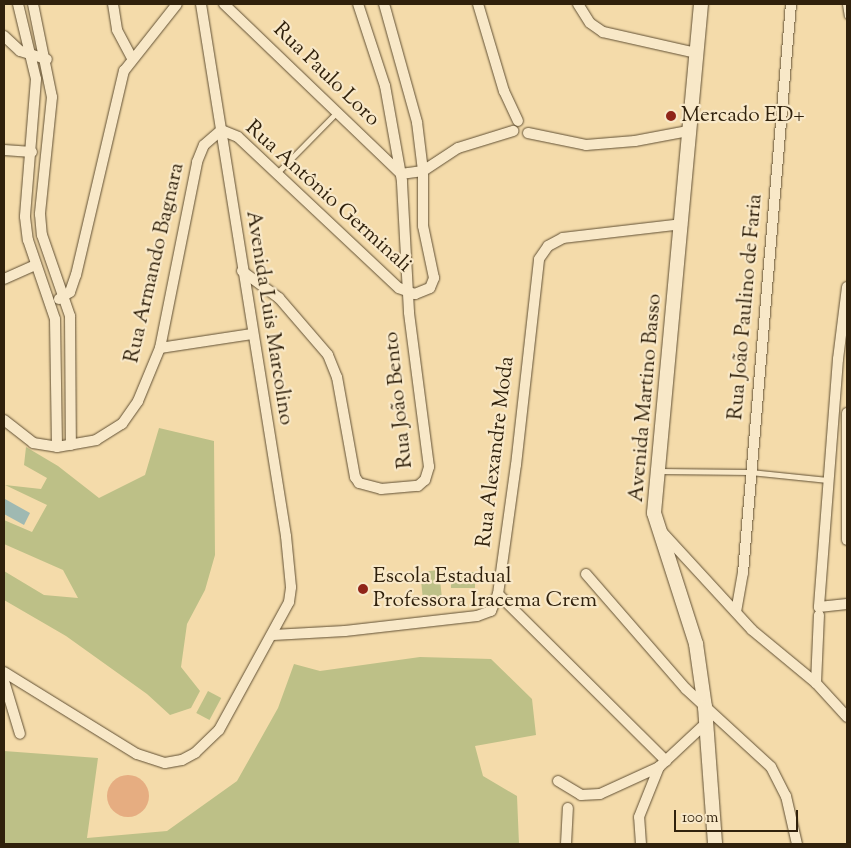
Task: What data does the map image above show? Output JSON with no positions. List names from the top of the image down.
{
  "streets": {
    "street": [
      "Rua Paulo Loro",
      "Rua Antônio Germinali",
      "Rua Armando Bagnara",
      "Rua João Paulino de Faria",
      "Avenida Luis Marcolino",
      "Avenida Martino Basso",
      "Rua João Bento",
      "Rua Alexandre Moda"
    ]
  },
  "crossings": [
    ["Rua Antônio Germinali", "Rua Armando Bagnara"],
    ["Rua Antônio Germinali", "Avenida Luis Marcolino"],
    ["Rua Antônio Germinali", "Rua João Bento"],
    ["Rua Armando Bagnara", "Avenida Luis Marcolino"],
    ["Rua João Paulino de Faria", "Avenida Martino Basso"],
    ["Avenida Luis Marcolino", "Rua João Bento"],
    ["Avenida Luis Marcolino", "Rua Alexandre Moda"],
    ["Avenida Martino Basso", "Rua Alexandre Moda"]
  ],
  "places": ["Mercado ED+", "Escola Estadual Professora Iracema Crem"],
  "scale_bar": "100 m"
}
